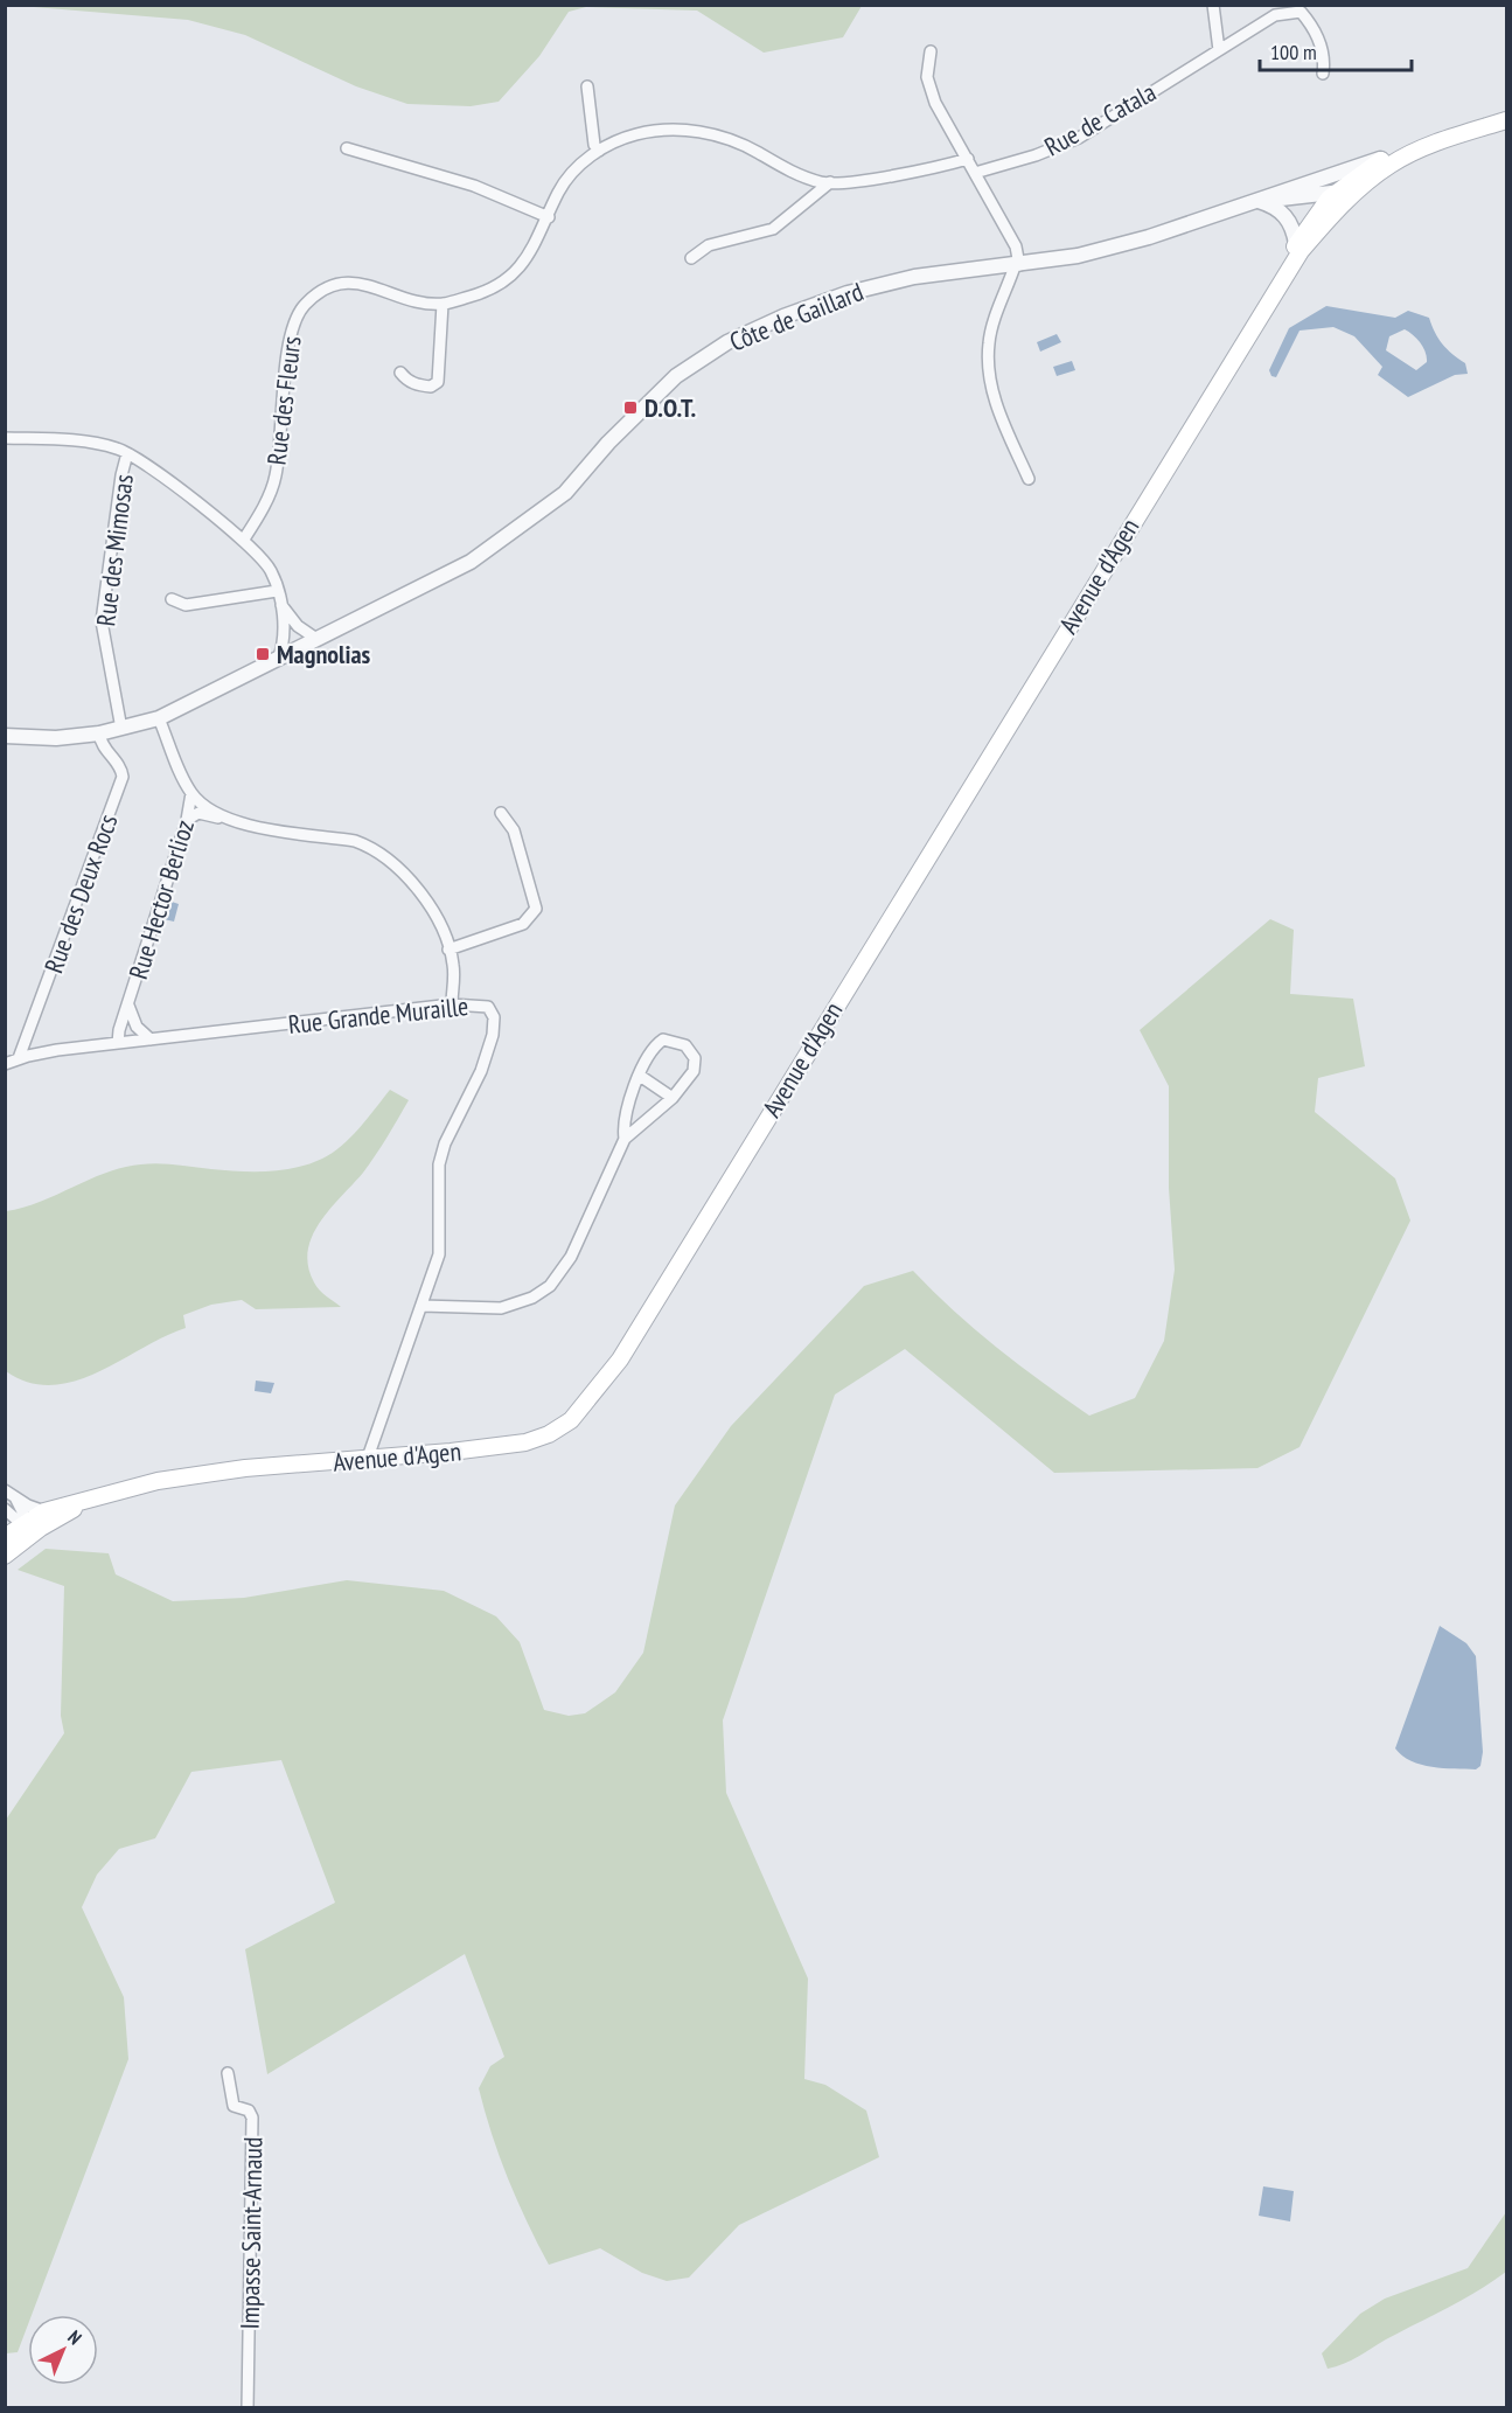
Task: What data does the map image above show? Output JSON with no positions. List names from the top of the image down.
{
  "streets": {
    "main road": ["Avenue d'Agen"],
    "street": [
      "Rue de Catala",
      "Côte de Gaillard",
      "Rue des Fleurs",
      "Rue des Mimosas",
      "Rue des Deux Rocs",
      "Rue Hector Berlioz",
      "Rue Grande Muraille",
      "Impasse Saint-Arnaud"
    ]
  },
  "crossings": [
    ["Côte de Gaillard", "Rue des Mimosas"],
    ["Côte de Gaillard", "Rue des Deux Rocs"],
    ["Avenue d'Agen", "Rue Grande Muraille"],
    ["Rue des Deux Rocs", "Rue Grande Muraille"],
    ["Rue Hector Berlioz", "Rue Grande Muraille"]
  ],
  "places": {
    "transit": ["D.O.T.", "Magnolias"]
  },
  "scale_bar": "100 m",
  "north": "top right"
}
